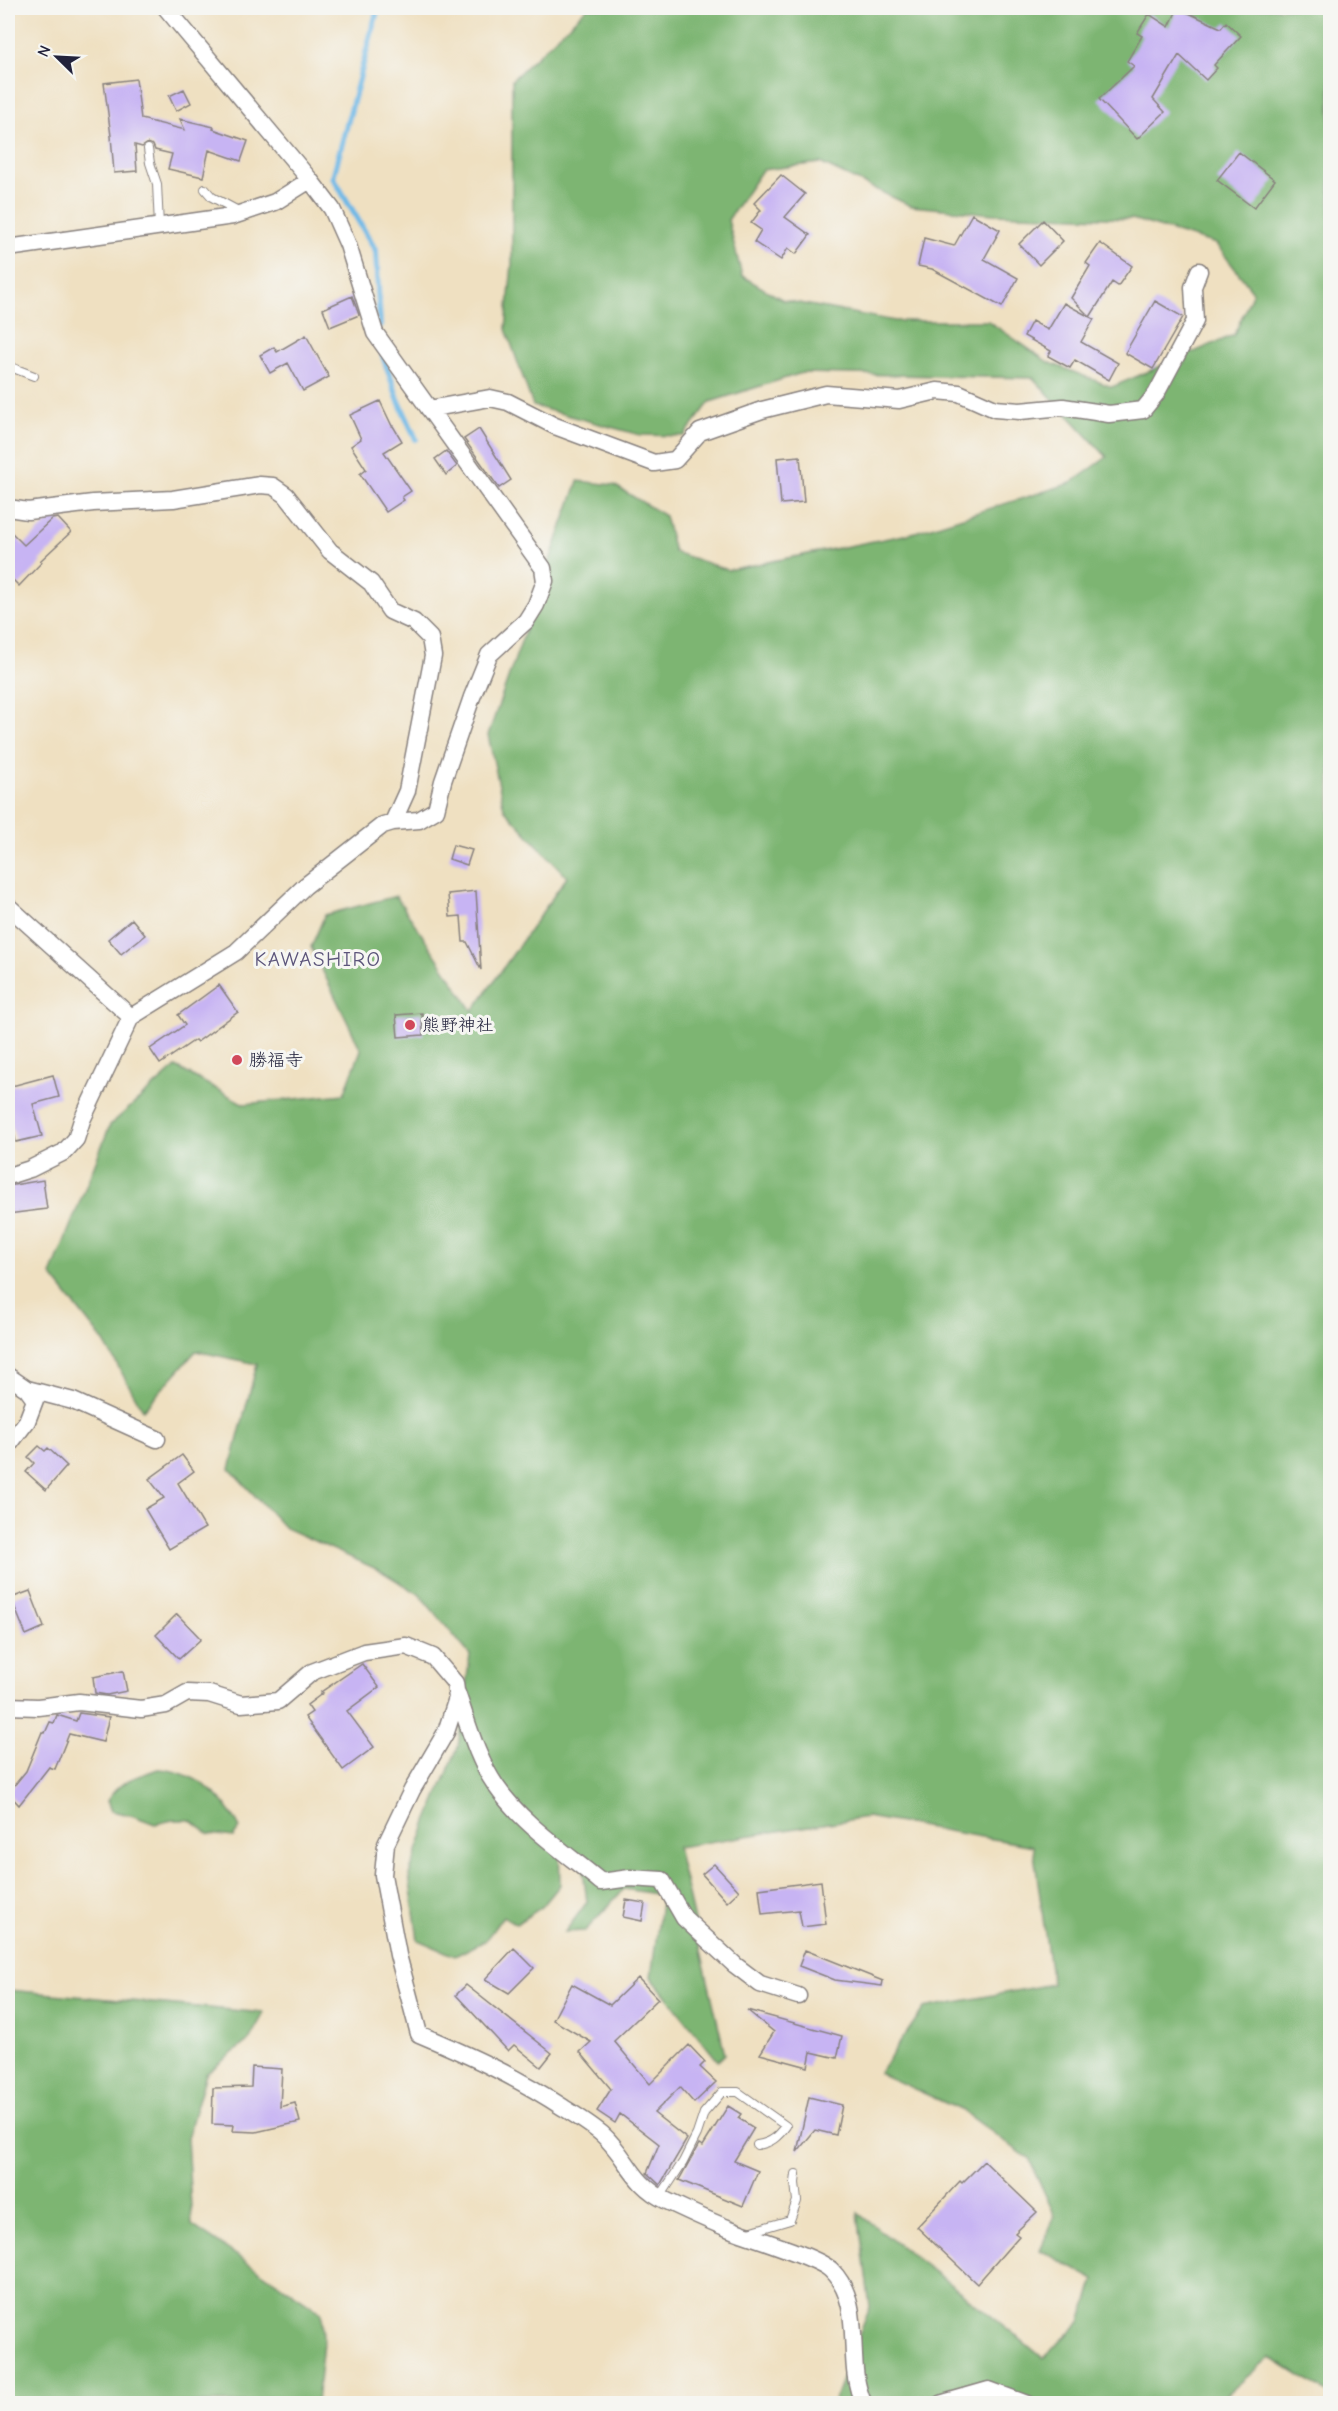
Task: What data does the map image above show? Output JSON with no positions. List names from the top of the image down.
{
  "districts": ["KAWASHIRO"],
  "places": ["熊野神社", "勝福寺"],
  "north": "top left"
}
